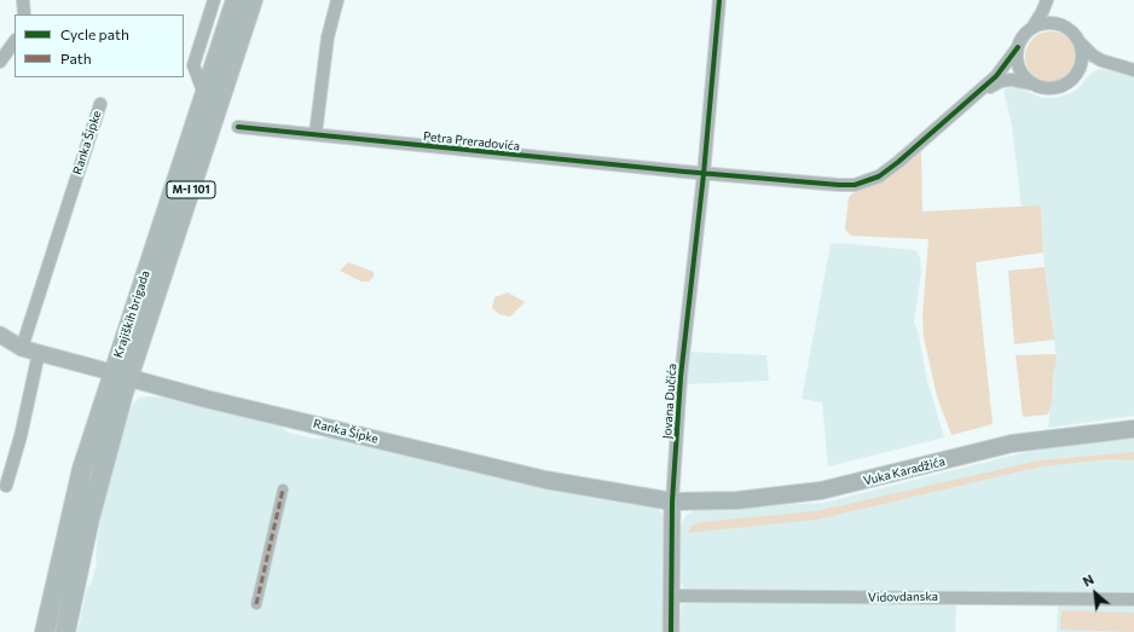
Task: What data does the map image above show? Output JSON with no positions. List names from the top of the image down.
{
  "streets": {
    "main road": [
      "Ranka Šipke",
      "M-I 101",
      "Krajiških brigada",
      "Vuka Karadžića"
    ],
    "street": ["Petra Preradovića", "Jovana Dučića", "Vidovdanska"]
  },
  "crossings": [
    ["Petra Preradovića", "Jovana Dučića"],
    ["Ranka Šipke", "Krajiških brigada"],
    ["Ranka Šipke", "Jovana Dučića"],
    ["Ranka Šipke", "Vuka Karadžića"],
    ["Jovana Dučića", "Vuka Karadžića"],
    ["Jovana Dučića", "Vidovdanska"]
  ],
  "legend": ["Cycle path", "Path"],
  "north": "top left"
}
